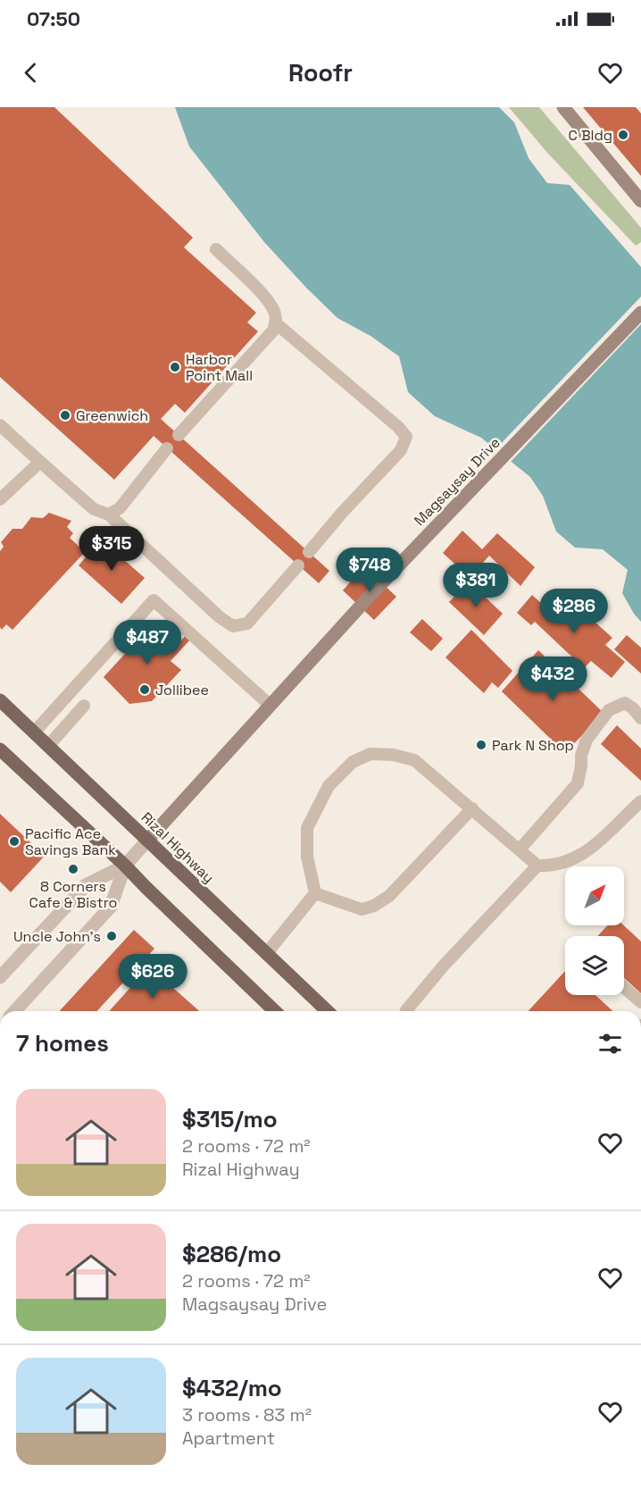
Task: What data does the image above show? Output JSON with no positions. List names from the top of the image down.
{
  "streets": {
    "main road": ["Magsaysay Drive", "Rizal Highway"]
  },
  "crossings": [
    ["Magsaysay Drive", "Rizal Highway"]
  ],
  "places": [
    "C Bldg",
    "Harbor Point Mall",
    "Greenwich",
    "Jollibee",
    "Park N Shop",
    "Pacific Ace Savings Bank",
    "8 Corners Cafe & Bistro",
    "Uncle John's"
  ],
  "north": "top right",
  "page": {
    "status": "07:50",
    "header": "Roofr",
    "price": [
      "$315",
      "$748",
      "$381",
      "$286",
      "$487",
      "$432",
      "$626"
    ],
    "heading": "7 homes",
    "list": [
      {
        "name": "$315/mo",
        "note": "2 rooms · 72 m² · Rizal Highway"
      },
      {
        "name": "$286/mo",
        "note": "2 rooms · 72 m² · Magsaysay Drive"
      },
      {
        "name": "$432/mo",
        "note": "3 rooms · 83 m² · Apartment"
      }
    ]
  }
}
